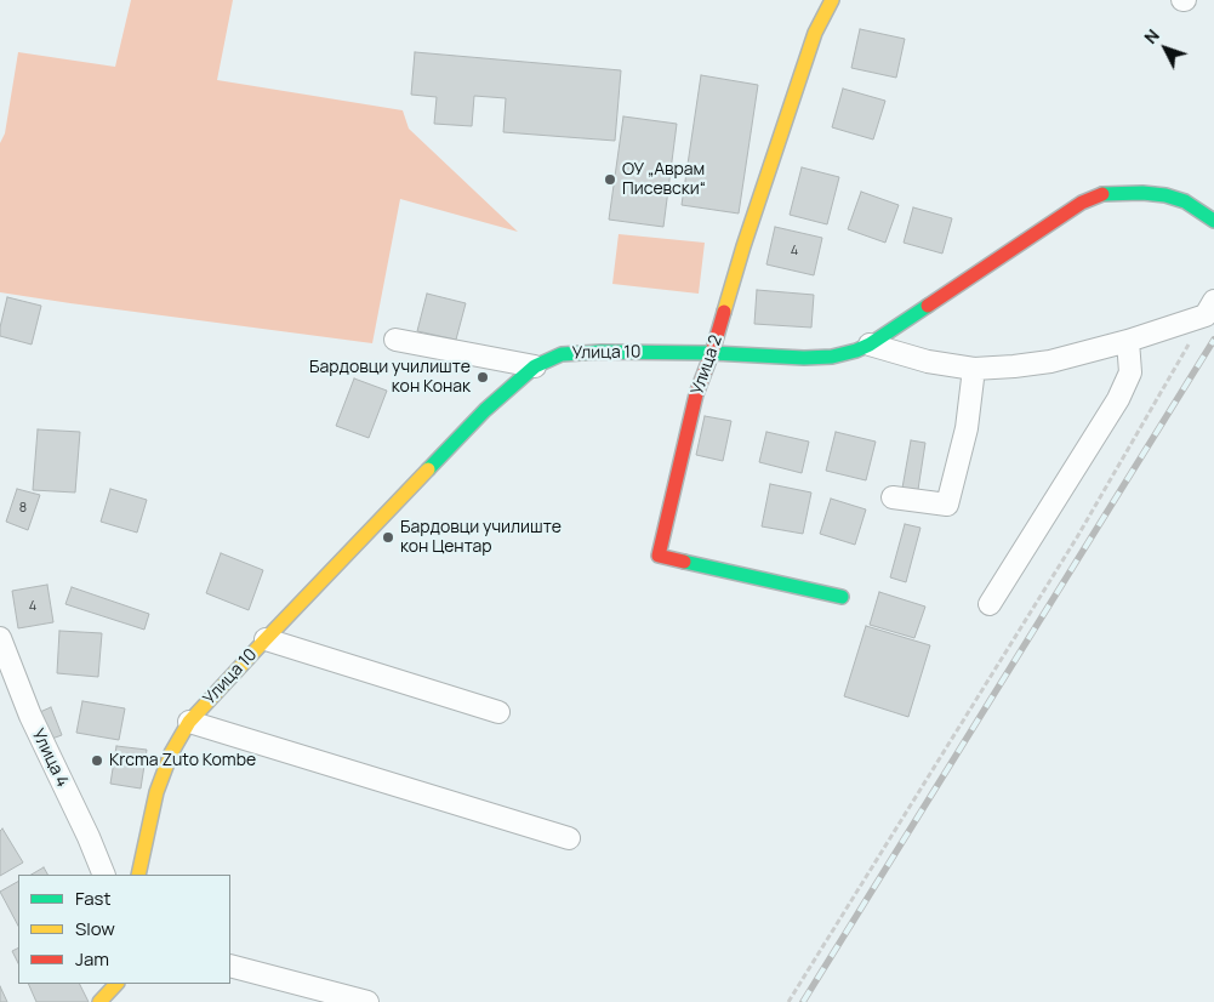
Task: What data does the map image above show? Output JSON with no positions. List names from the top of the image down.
{
  "streets": {
    "street": ["Улица 10", "Улица 2", "Улица 4"]
  },
  "crossings": [
    ["Улица 10", "Улица 2"]
  ],
  "places": [
    "ОУ „Аврам Писевски“",
    "Бардовци училиште кон Конак",
    "Бардовци училиште кон Центар",
    "Krcma Zuto Kombe"
  ],
  "house_numbers": ["4", "8", "4"],
  "legend": ["Fast", "Slow", "Jam"],
  "north": "top left"
}
